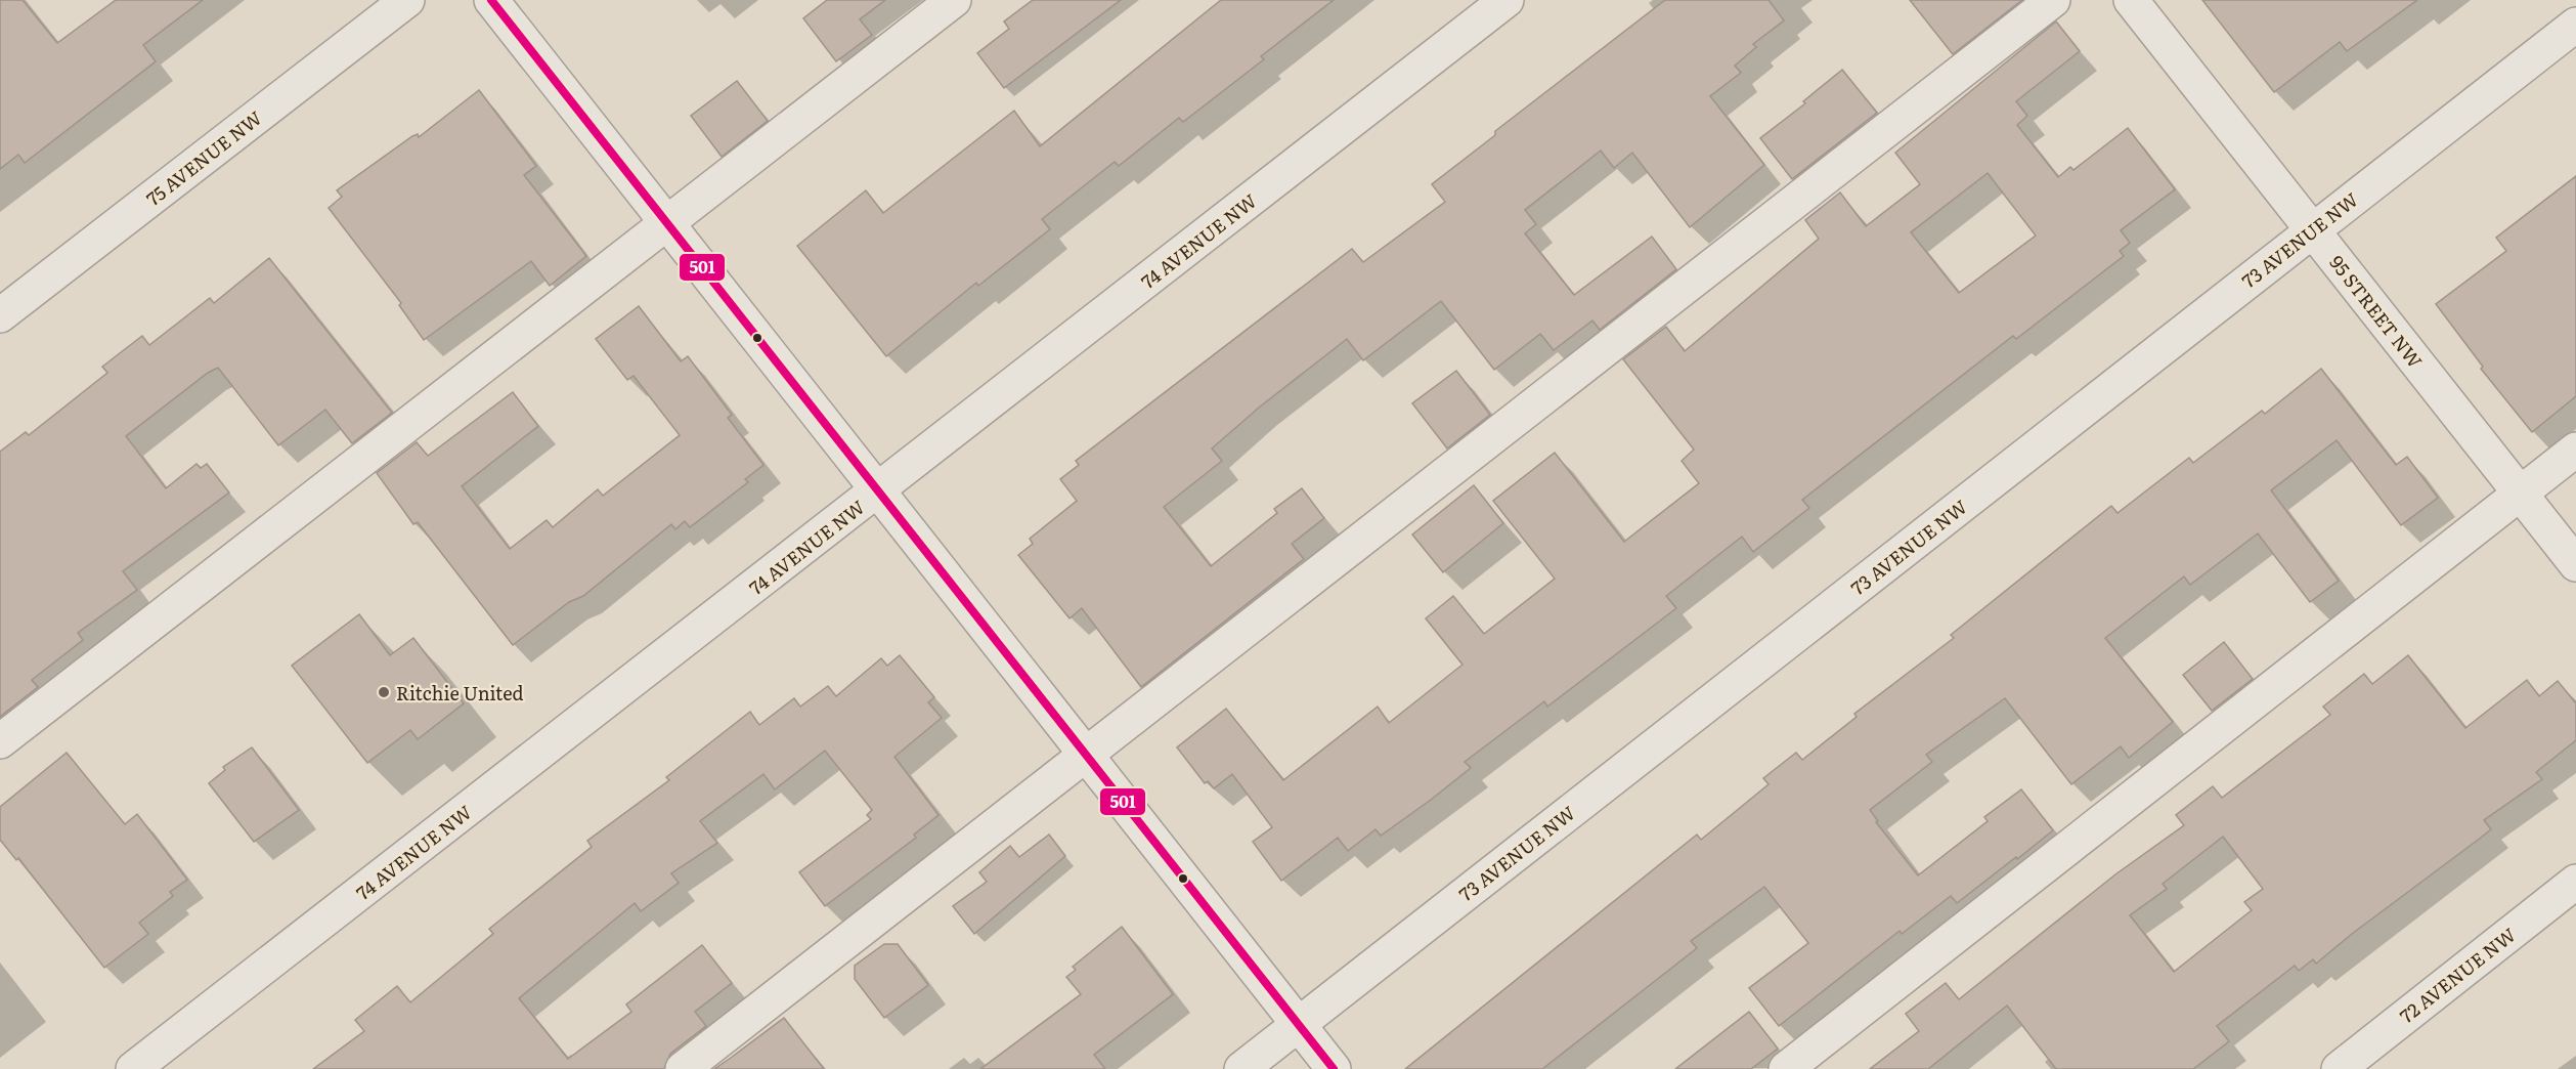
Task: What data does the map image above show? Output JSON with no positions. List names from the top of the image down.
{
  "streets": {
    "street": [
      "75 AVENUE NW",
      "73 AVENUE NW",
      "74 AVENUE NW",
      "95 STREET NW",
      "72 AVENUE NW"
    ]
  },
  "crossings": [
    ["73 AVENUE NW", "95 STREET NW"]
  ],
  "places": ["Ritchie United"],
  "lines": ["transit line 501"]
}
